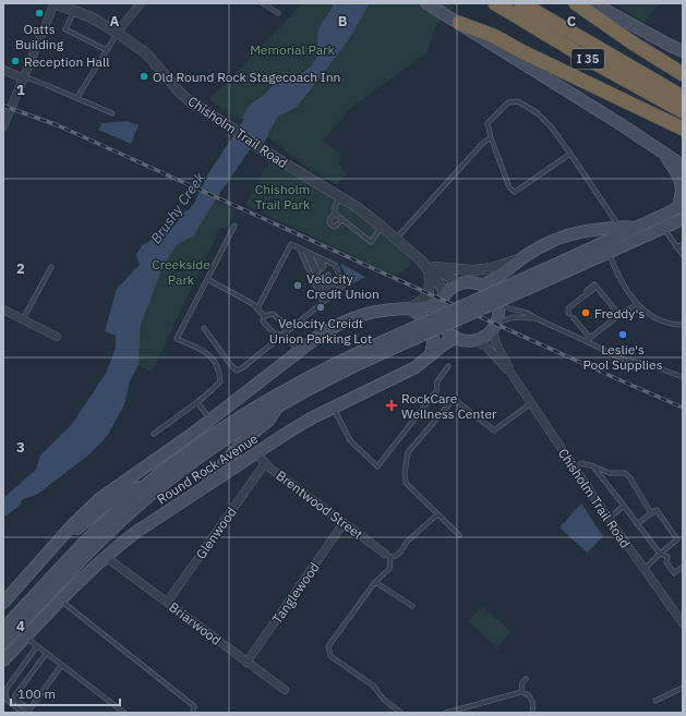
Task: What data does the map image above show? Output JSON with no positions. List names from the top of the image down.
{
  "streets": {
    "highway": ["I 35"],
    "main road": ["Round Rock Avenue"],
    "street": [
      "Chisholm Trail Road",
      "Brentwood Street",
      "Glenwood",
      "Tanglewood",
      "Briarwood"
    ]
  },
  "crossings": [
    ["Chisholm Trail Road", "Round Rock Avenue"],
    ["Round Rock Avenue", "Brentwood Street"],
    ["Round Rock Avenue", "Briarwood"],
    ["Brentwood Street", "Glenwood"],
    ["Brentwood Street", "Tanglewood"],
    ["Glenwood", "Briarwood"],
    ["Tanglewood", "Briarwood"]
  ],
  "water": ["Brushy Creek"],
  "parks": ["Memorial Park", "Chisholm Trail Park", "Creekside Park"],
  "places": {
    "other": [
      "Oatts Building",
      "Reception Hall",
      "Old Round Rock Stagecoach Inn",
      "Velocity Credit Union",
      "Velocity Creidt Union Parking Lot",
      "Freddy's",
      "Leslie's Pool Supplies"
    ],
    "health": ["RockCare Wellness Center"]
  },
  "scale_bar": "100 m",
  "grid": {
    "columns": ["A", "B", "C"],
    "rows": [
      "1",
      "2",
      "3",
      "4"
    ]
  }
}
